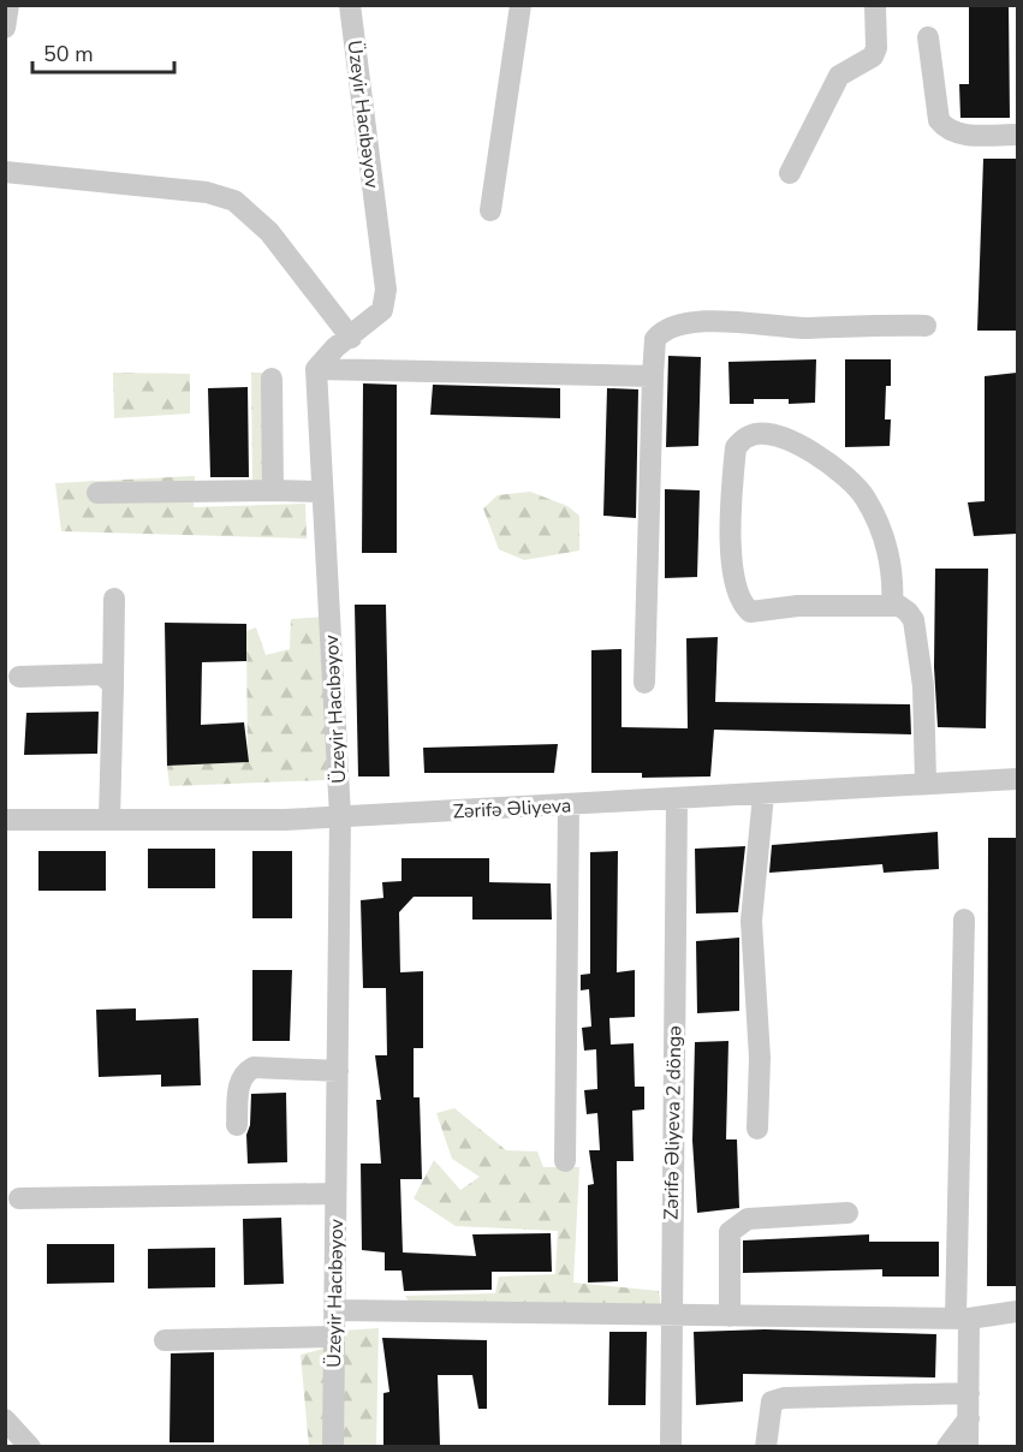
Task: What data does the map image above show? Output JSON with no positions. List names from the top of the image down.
{
  "streets": {
    "street": ["Üzeyir Hacıbəyov", "Zərifə Əliyeva", "Zərifə Əliyeva 2 döngə"]
  },
  "crossings": [
    ["Üzeyir Hacıbəyov", "Zərifə Əliyeva"],
    ["Zərifə Əliyeva", "Zərifə Əliyeva 2 döngə"]
  ],
  "scale_bar": "50 m"
}
